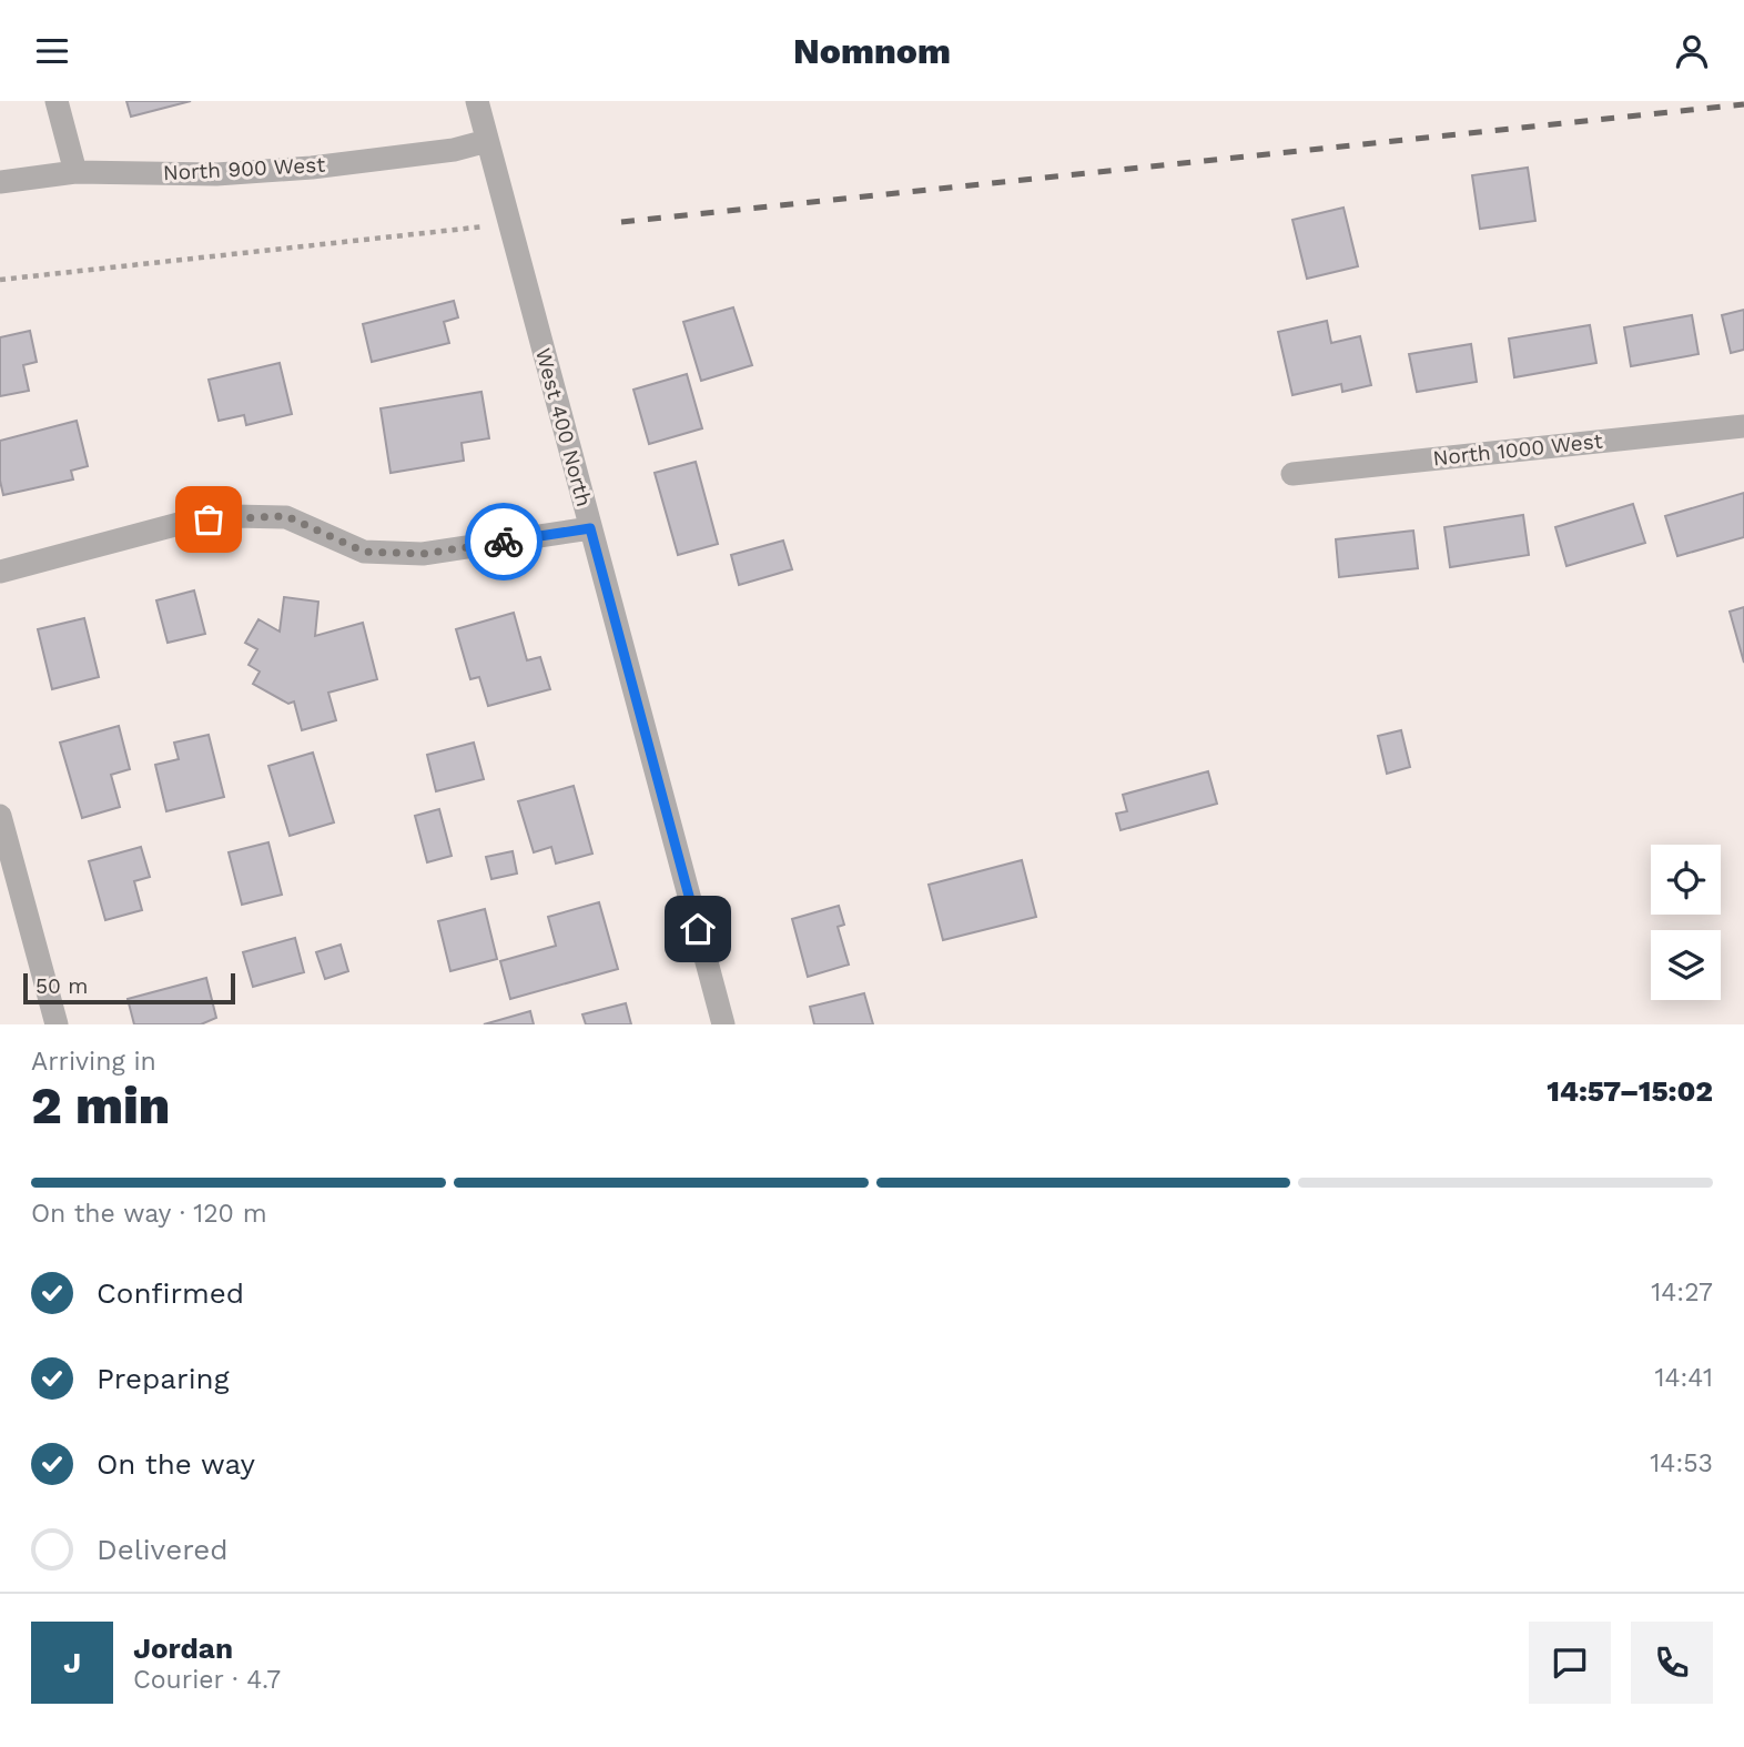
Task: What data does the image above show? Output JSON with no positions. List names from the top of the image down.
{
  "streets": {
    "street": ["North 900 West", "West 400 North", "North 1000 West"]
  },
  "crossings": [
    ["North 900 West", "West 400 North"]
  ],
  "scale_bar": "50 m",
  "page": {
    "header": "Nomnom",
    "scale": "50 m",
    "heading": ["2 min", "Arriving in", "14:57–15:02"],
    "panel": ["Jordan", "Courier · 4.7"],
    "bar": "On the way · 120 m",
    "list": [
      ["Confirmed", "14:27"],
      ["Preparing", "14:41"],
      ["On the way", "14:53"],
      "Delivered"
    ],
    "round": "J"
  }
}
